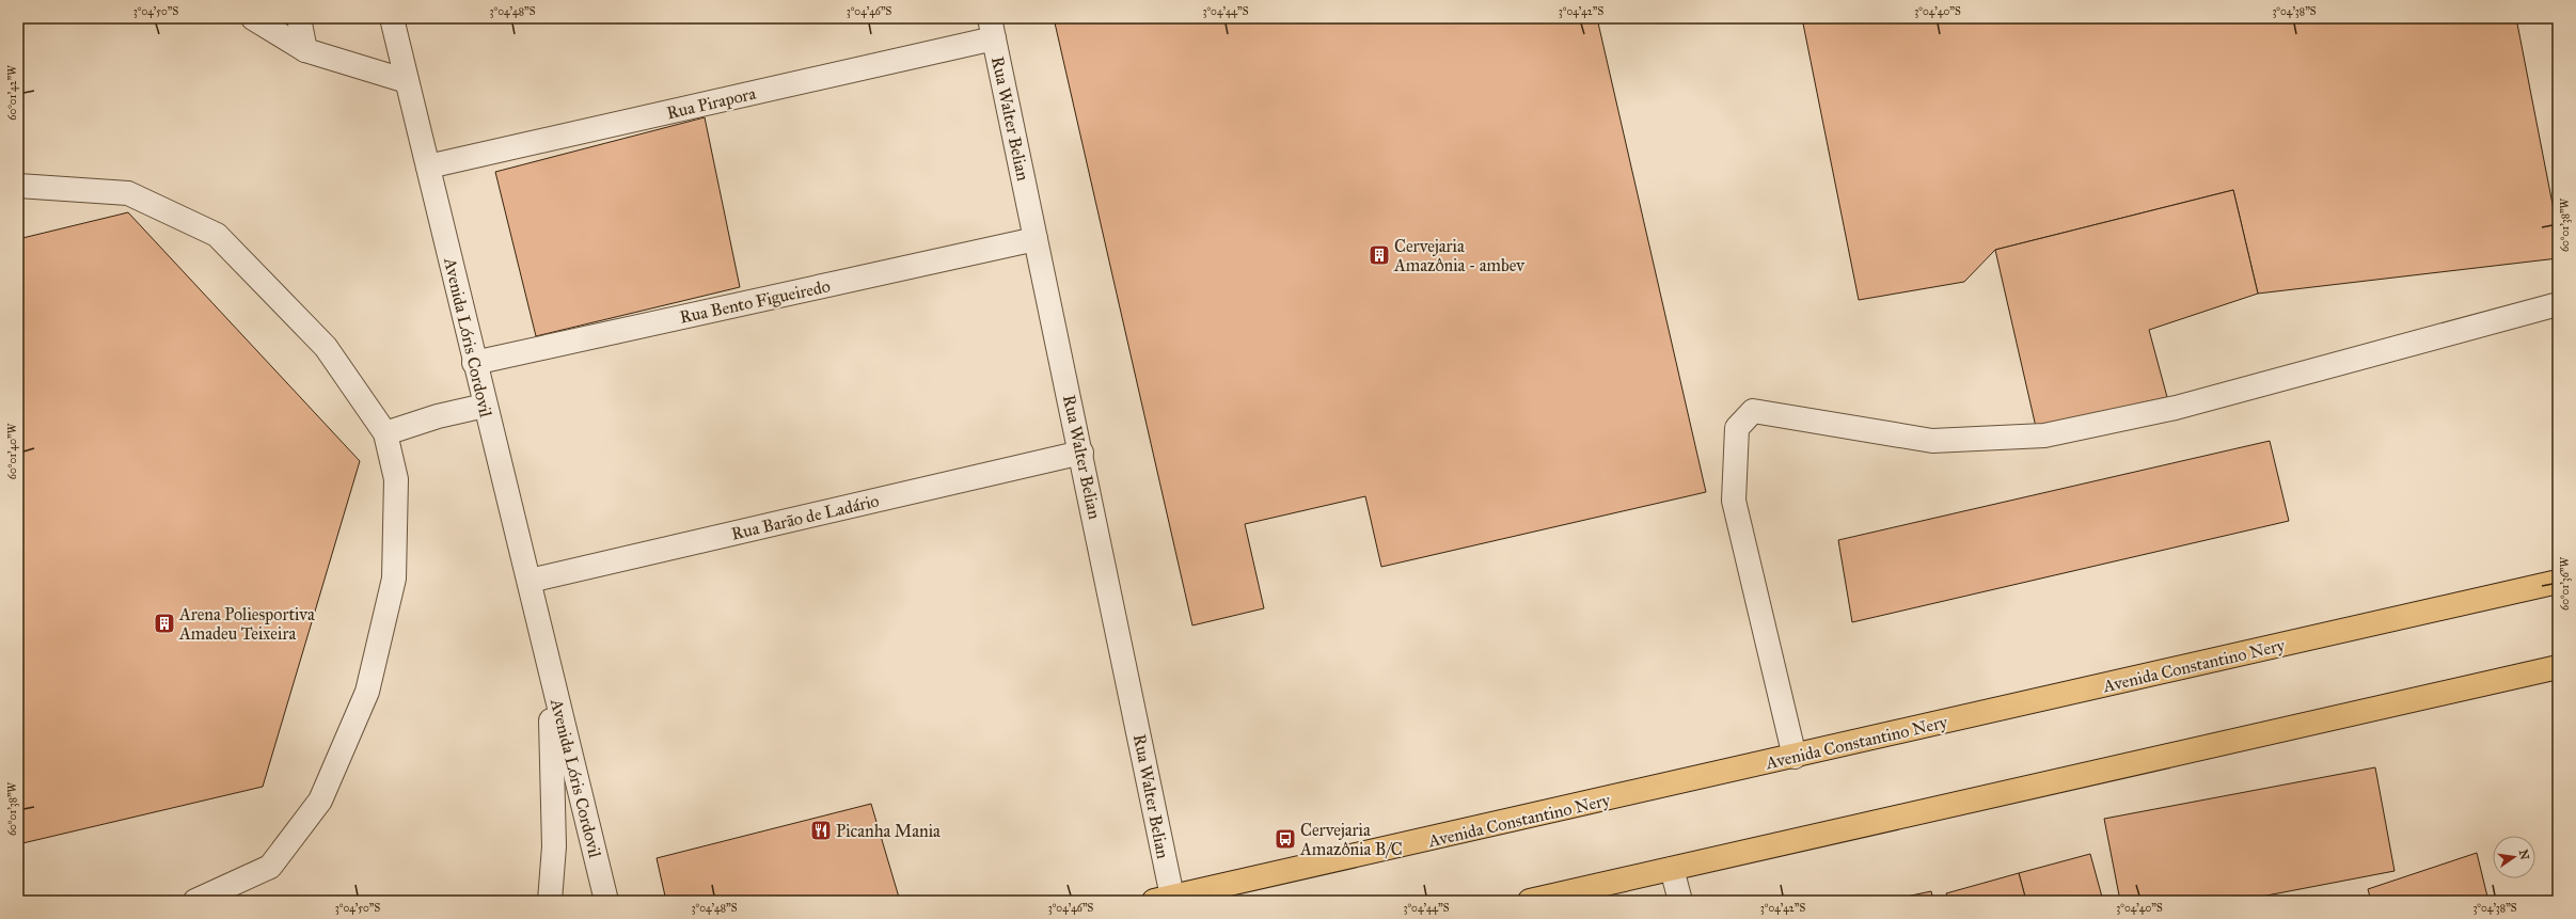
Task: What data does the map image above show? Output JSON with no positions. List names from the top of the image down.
{
  "streets": {
    "highway": ["Avenida Constantino Nery"],
    "street": [
      "Rua Pirapora",
      "Rua Walter Belian",
      "Rua Bento Figueiredo",
      "Avenida Lóris Cordovil",
      "Rua Barão de Ladário"
    ]
  },
  "crossings": [
    ["Rua Pirapora", "Rua Walter Belian"],
    ["Rua Pirapora", "Avenida Lóris Cordovil"],
    ["Rua Walter Belian", "Rua Bento Figueiredo"],
    ["Rua Walter Belian", "Rua Barão de Ladário"],
    ["Rua Walter Belian", "Avenida Constantino Nery"],
    ["Rua Bento Figueiredo", "Avenida Lóris Cordovil"],
    ["Avenida Lóris Cordovil", "Rua Barão de Ladário"]
  ],
  "places": {
    "building": ["Cervejaria Amazônia - ambev", "Arena Poliesportiva Amadeu Teixeira"],
    "restaurant": ["Picanha Mania"],
    "bus stop": ["Cervejaria Amazônia B/C"]
  },
  "north": "right",
  "coordinates": [
    "3°04'50\"S",
    "3°04'48\"S",
    "3°04'46\"S",
    "3°04'44\"S",
    "3°04'42\"S",
    "3°04'40\"S",
    "3°04'38\"S",
    "60°01'42\"W",
    "60°01'38\"W",
    "60°01'40\"W",
    "60°01'36\"W"
  ]
}
